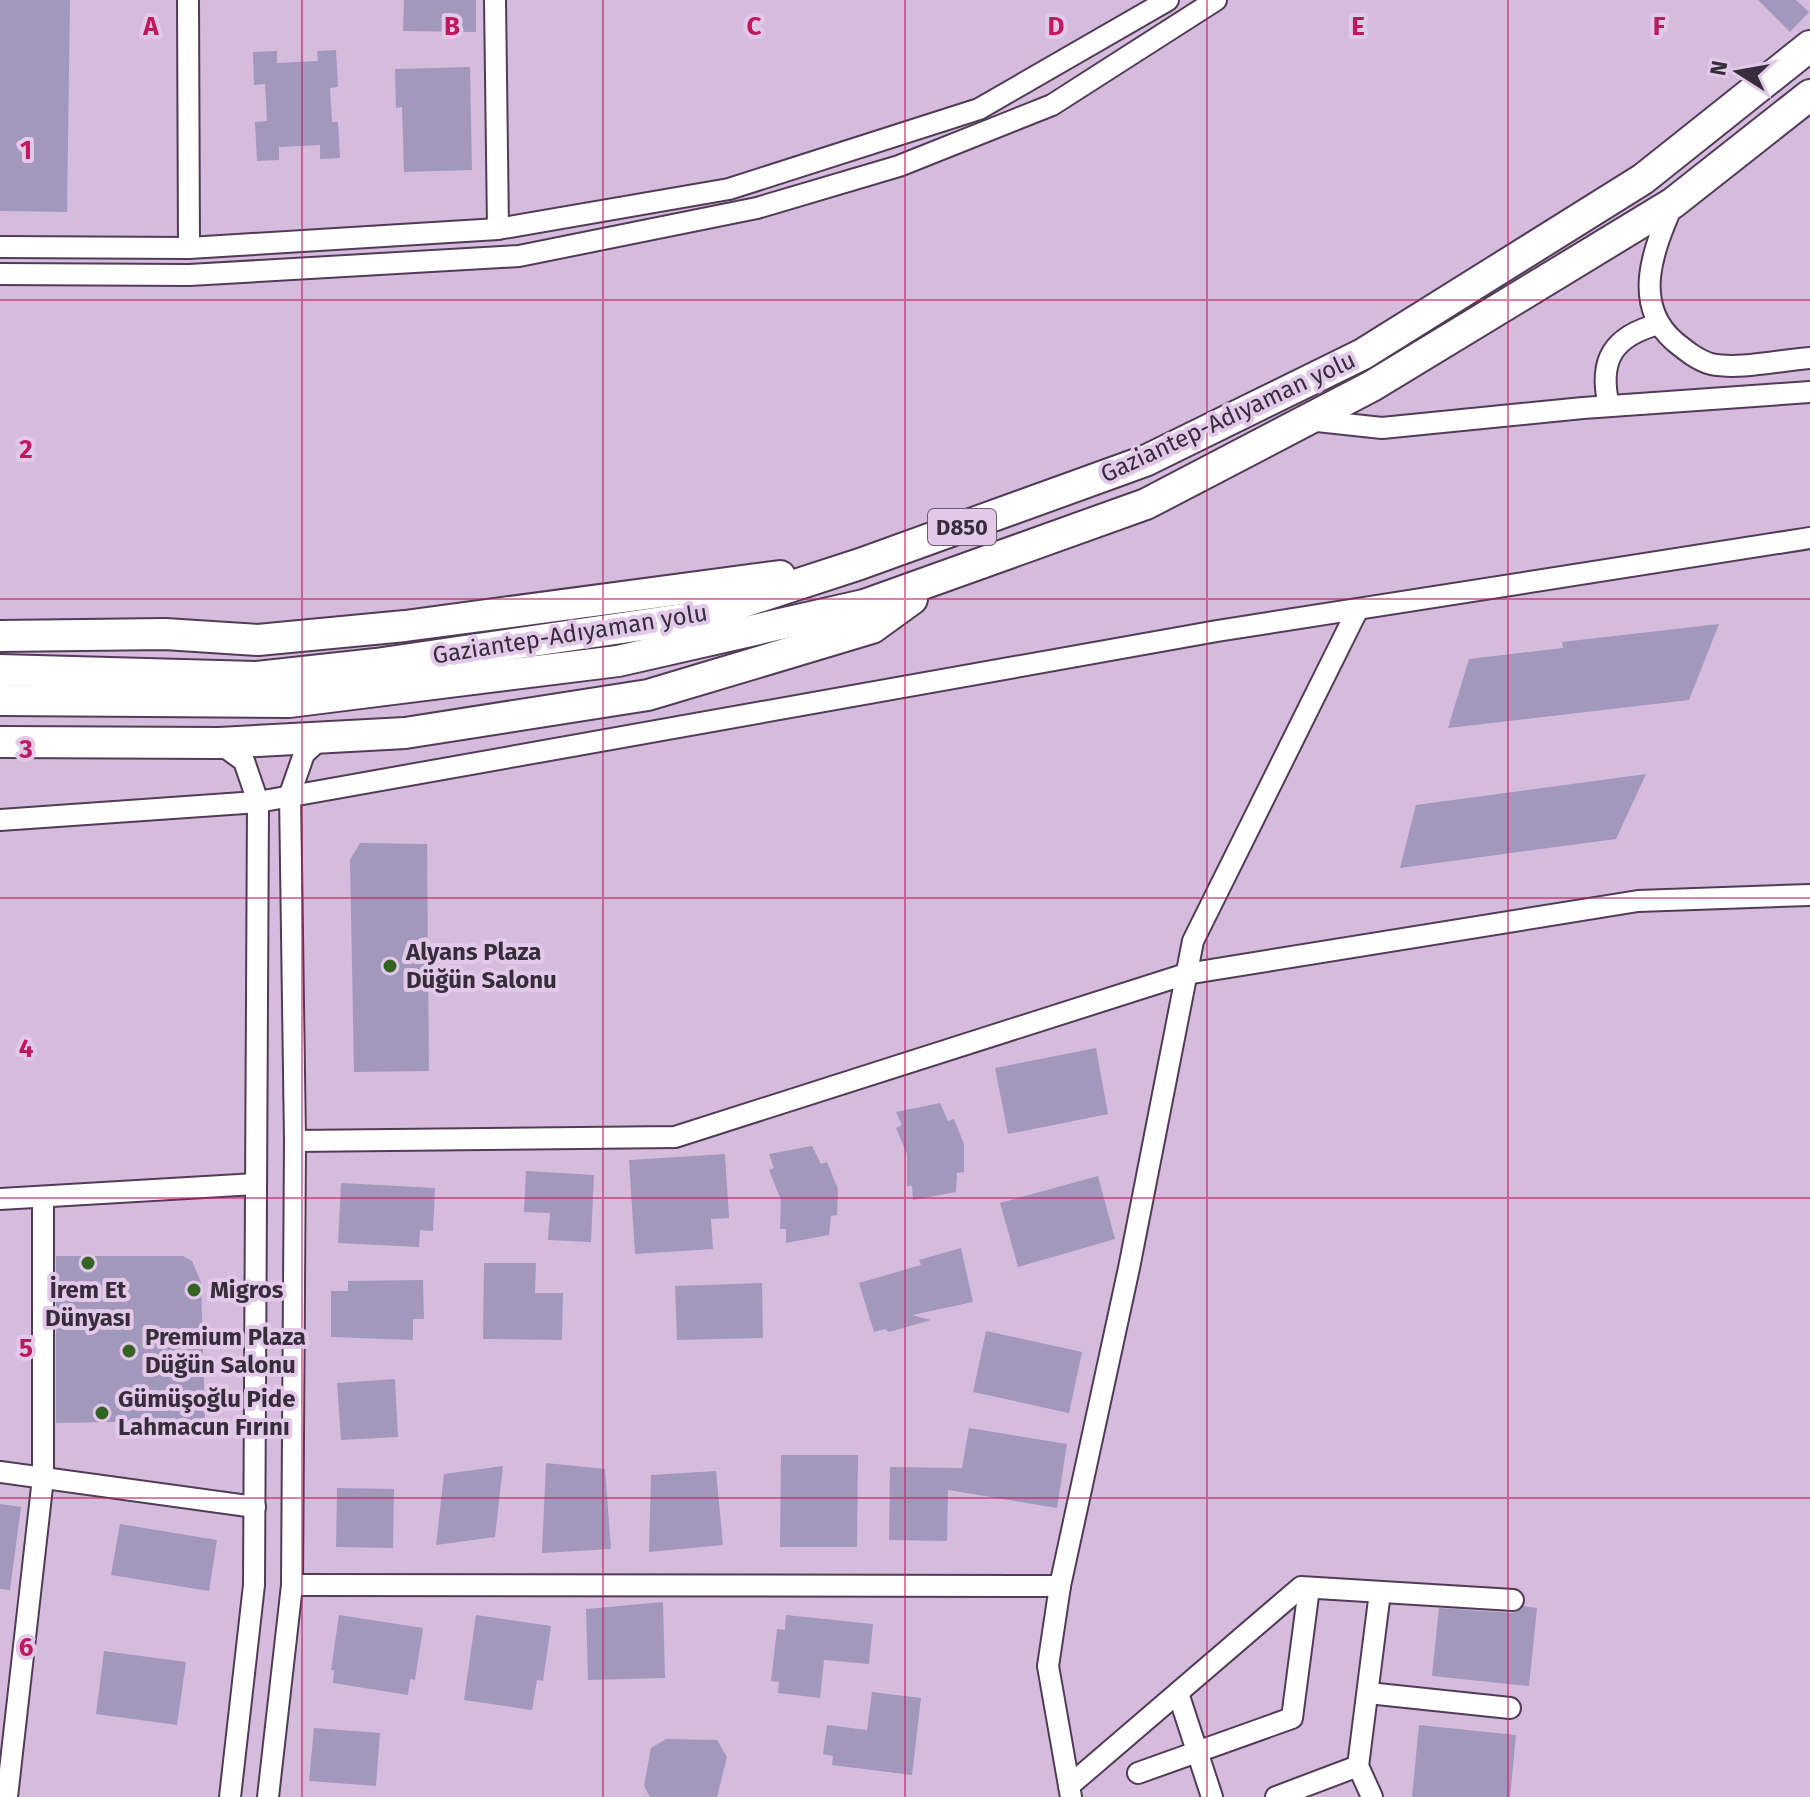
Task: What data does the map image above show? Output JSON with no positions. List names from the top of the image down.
{
  "streets": {
    "highway": ["Gaziantep-Adıyaman yolu", "D850"]
  },
  "places": [
    "Alyans Plaza Düğün Salonu",
    "İrem Et Dünyası",
    "Migros",
    "Premium Plaza Düğün Salonu",
    "Gümüşoğlu Pide Lahmacun Fırını"
  ],
  "north": "left",
  "grid": {
    "columns": [
      "A",
      "B",
      "C",
      "D",
      "E",
      "F"
    ],
    "rows": [
      "1",
      "2",
      "3",
      "4",
      "5",
      "6"
    ]
  }
}
